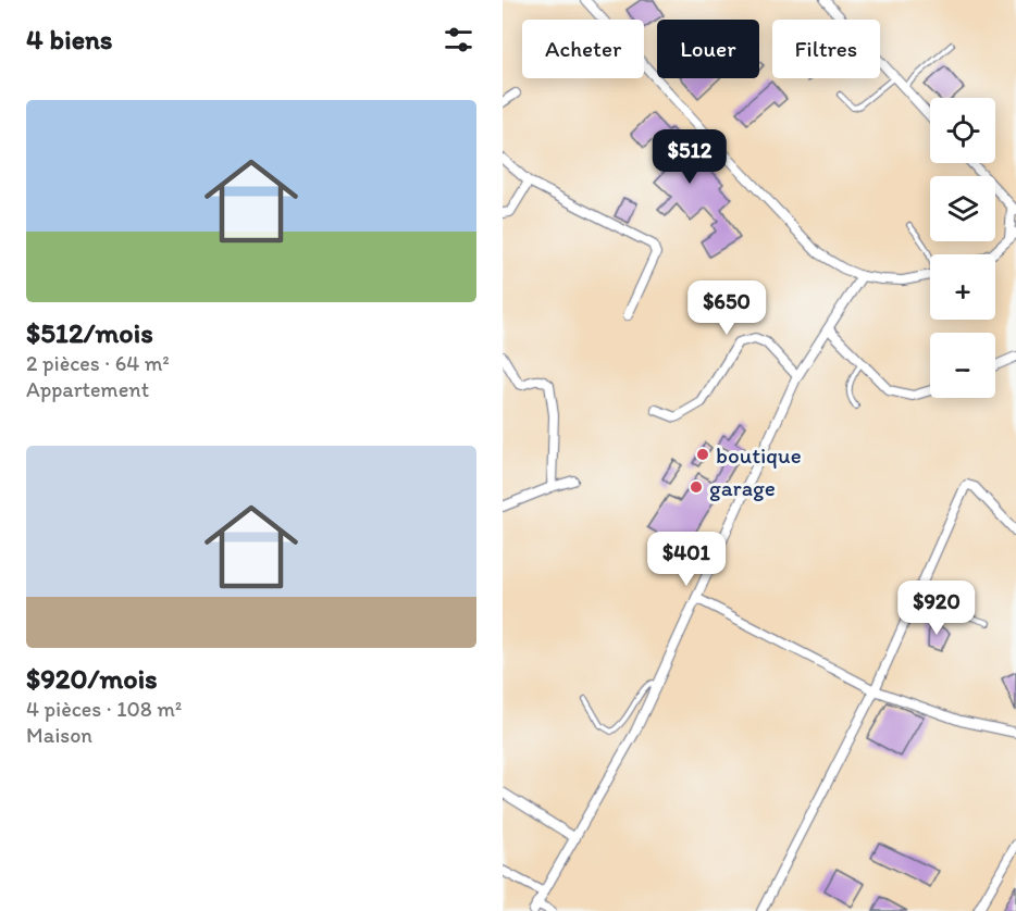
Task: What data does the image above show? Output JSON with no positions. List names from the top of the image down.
{
  "places": ["boutique", "garage"],
  "page": {
    "heading": "4 biens",
    "chip": ["Acheter", "Louer", "Filtres"],
    "list": [
      {
        "name": "$512/mois",
        "note": "2 pièces · 64 m² · Appartement"
      },
      {
        "name": "$920/mois",
        "note": "4 pièces · 108 m² · Maison"
      }
    ],
    "map_buttons": ["+", "−"],
    "price": [
      "$512",
      "$650",
      "$401",
      "$920"
    ]
  }
}
